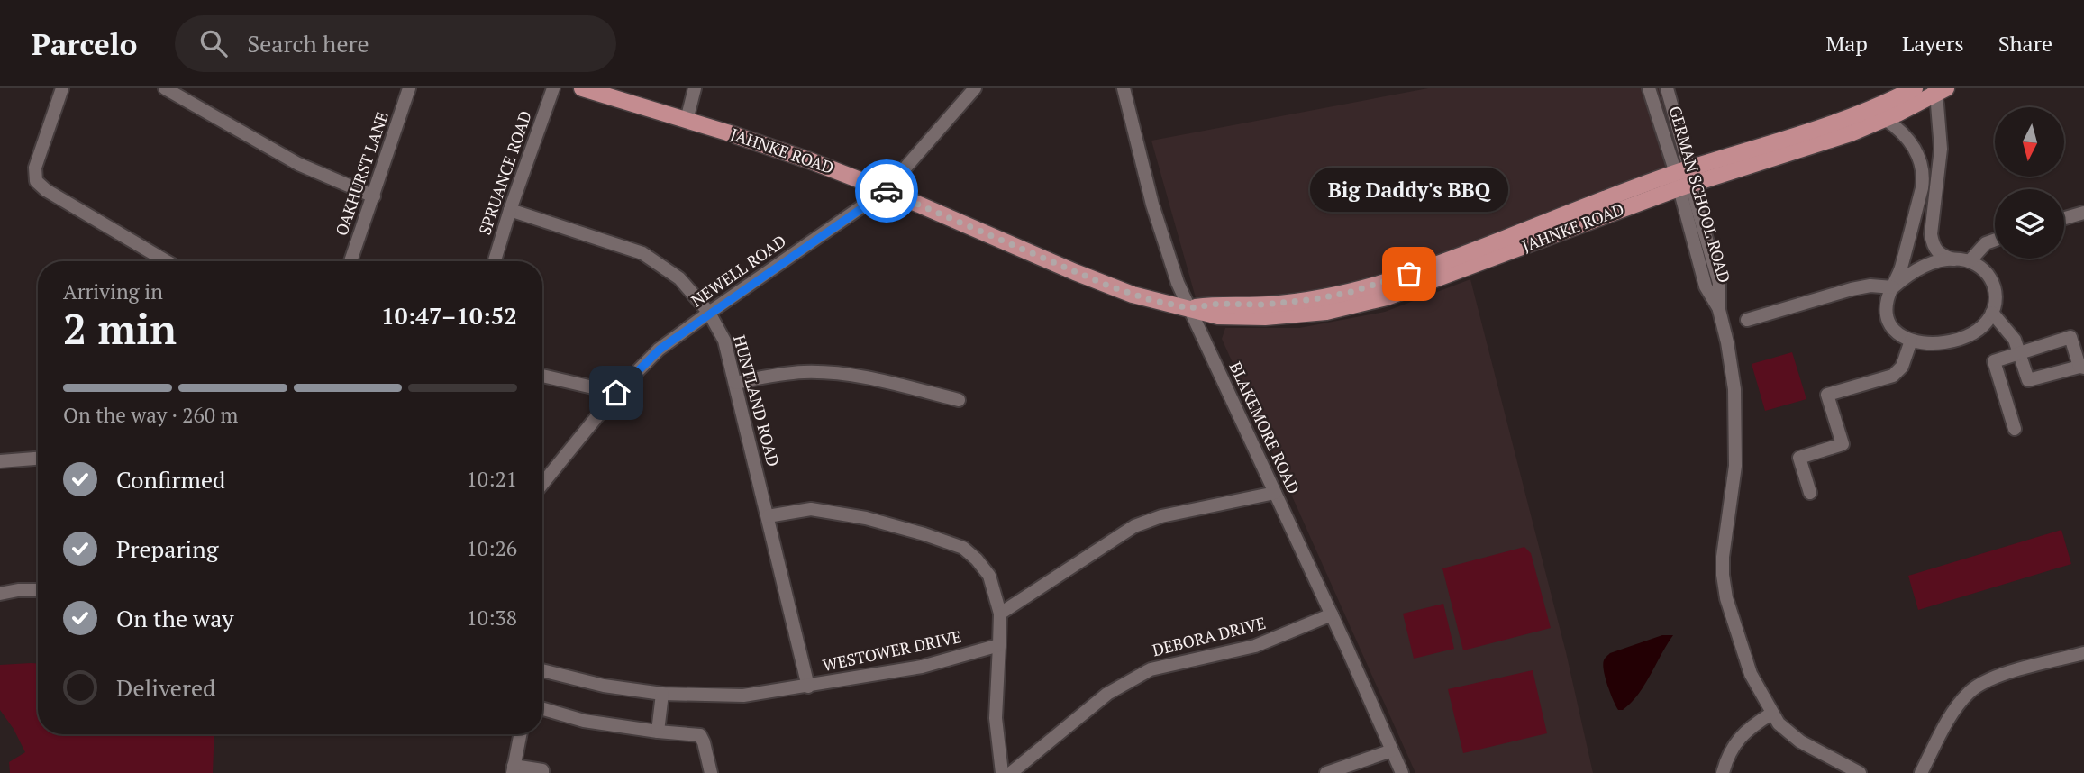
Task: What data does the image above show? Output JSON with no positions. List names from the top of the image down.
{
  "streets": {
    "main road": ["JAHNKE ROAD"],
    "street": [
      "SPRUANCE ROAD",
      "OAKHURST LANE",
      "GERMAN SCHOOL ROAD",
      "NEWELL ROAD",
      "HUNTLAND ROAD",
      "BLAKEMORE ROAD",
      "DEBORA DRIVE",
      "WESTOWER DRIVE"
    ]
  },
  "crossings": [
    ["JAHNKE ROAD", "GERMAN SCHOOL ROAD"],
    ["JAHNKE ROAD", "NEWELL ROAD"],
    ["JAHNKE ROAD", "BLAKEMORE ROAD"],
    ["SPRUANCE ROAD", "HUNTLAND ROAD"],
    ["NEWELL ROAD", "HUNTLAND ROAD"],
    ["HUNTLAND ROAD", "WESTOWER DRIVE"],
    ["BLAKEMORE ROAD", "DEBORA DRIVE"]
  ],
  "places": ["Big Daddy's BBQ"],
  "north": "bottom",
  "page": {
    "header": "Parcelo",
    "search": "Search here",
    "nav": ["Map", "Layers", "Share"],
    "bubble": "Big Daddy's BBQ",
    "heading": ["2 min", "Arriving in", "10:47–10:52"],
    "bar": "On the way · 260 m",
    "list": [
      ["Confirmed", "10:21"],
      ["Preparing", "10:26"],
      ["On the way", "10:38"],
      "Delivered"
    ]
  }
}
